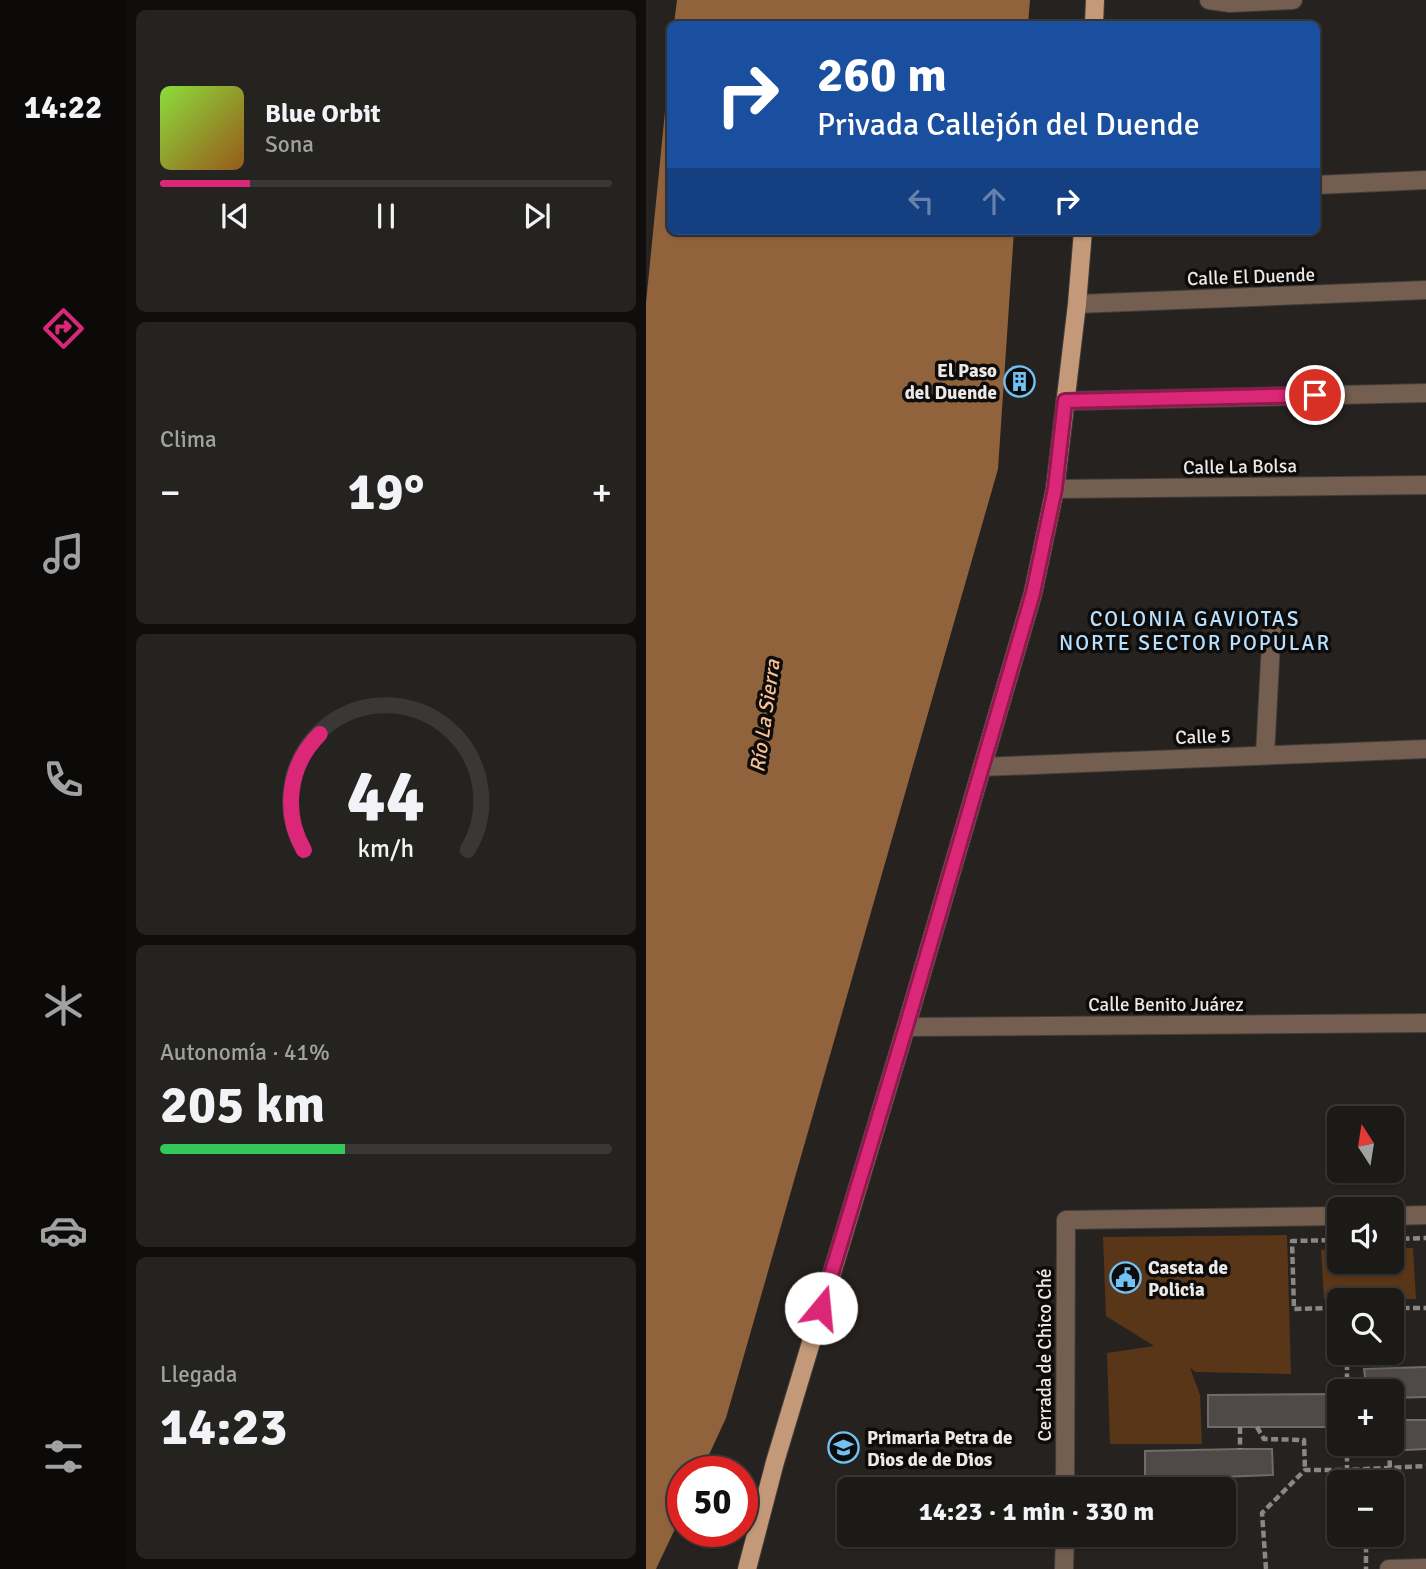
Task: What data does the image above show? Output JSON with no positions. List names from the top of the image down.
{
  "streets": {
    "street": [
      "Calle El Duende",
      "Calle La Bolsa",
      "Calle 5",
      "Calle Benito Juárez",
      "Cerrada de Chico Ché"
    ]
  },
  "districts": ["COLONIA GAVIOTAS NORTE SECTOR POPULAR"],
  "water": ["Río La Sierra"],
  "places": {
    "building": ["El Paso del Duende"],
    "public building": ["Caseta de Policia"],
    "school or university": ["Primaria Petra de Dios de de Dios"]
  },
  "north": "top",
  "page": {
    "tabs": "14:22",
    "turn": ["260 m", "Privada Callejón del Duende"],
    "song": ["Blue Orbit", "Sona"],
    "tile": [
      "Clima",
      ["Autonomía · 41%", "205 km"],
      ["Llegada", "14:23"]
    ],
    "heat": ["−", "19°", "+"],
    "map_buttons": ["+", "−"],
    "limit": "50",
    "trip": "14:23 · 1 min · 330 m",
    "gauge": ["44", "km/h"]
  }
}
